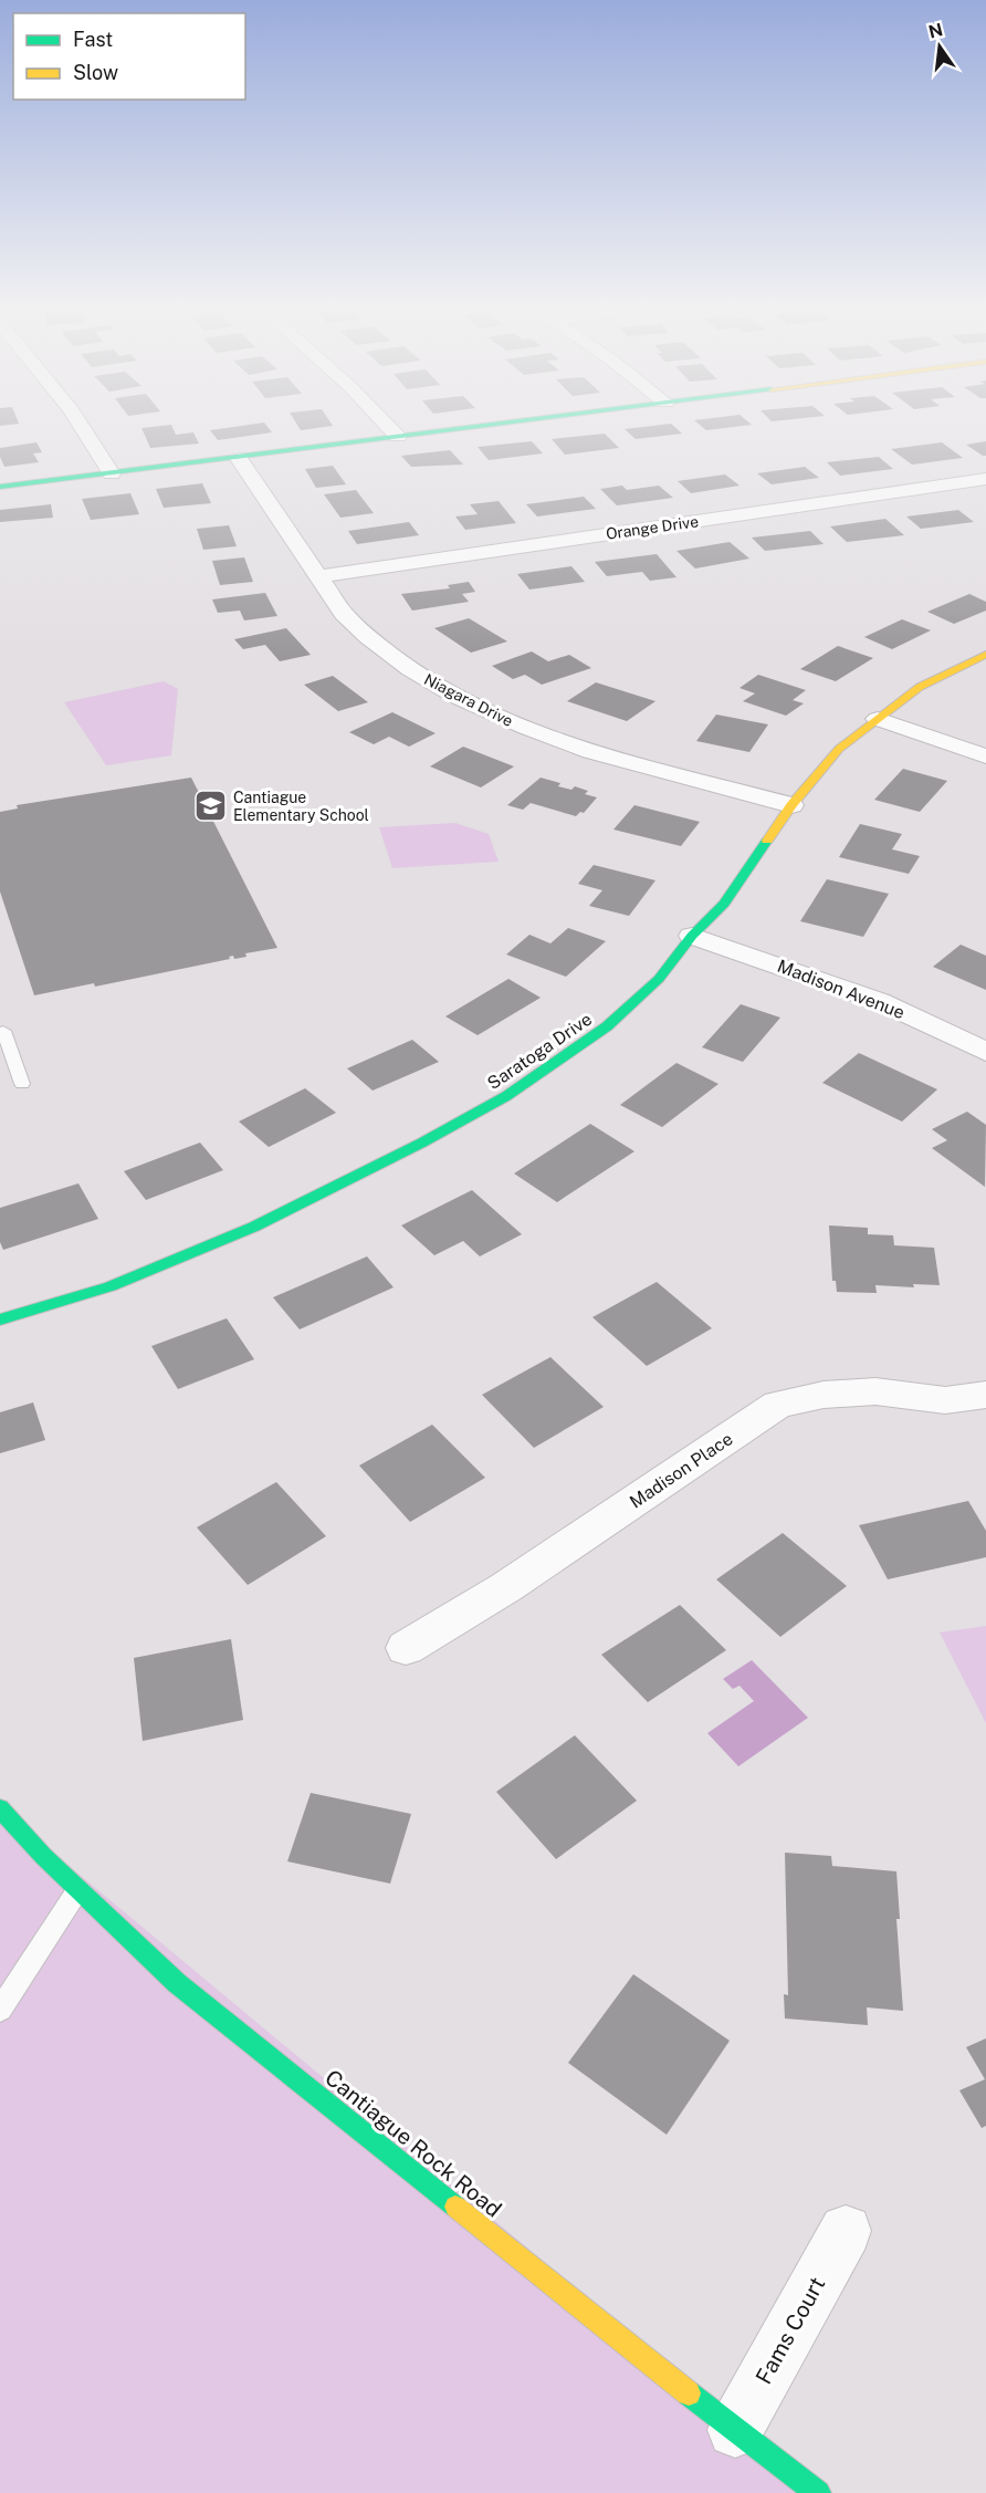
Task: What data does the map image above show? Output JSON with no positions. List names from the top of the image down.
{
  "streets": {
    "street": [
      "Orange Drive",
      "Niagara Drive",
      "Madison Avenue",
      "Saratoga Drive",
      "Madison Place",
      "Cantiague Rock Road",
      "Fams Court"
    ]
  },
  "crossings": [
    ["Orange Drive", "Niagara Drive"],
    ["Niagara Drive", "Saratoga Drive"],
    ["Madison Avenue", "Saratoga Drive"],
    ["Cantiague Rock Road", "Fams Court"]
  ],
  "places": {
    "school or university": ["Cantiague Elementary School"]
  },
  "legend": ["Fast", "Slow"],
  "north": "top"
}
